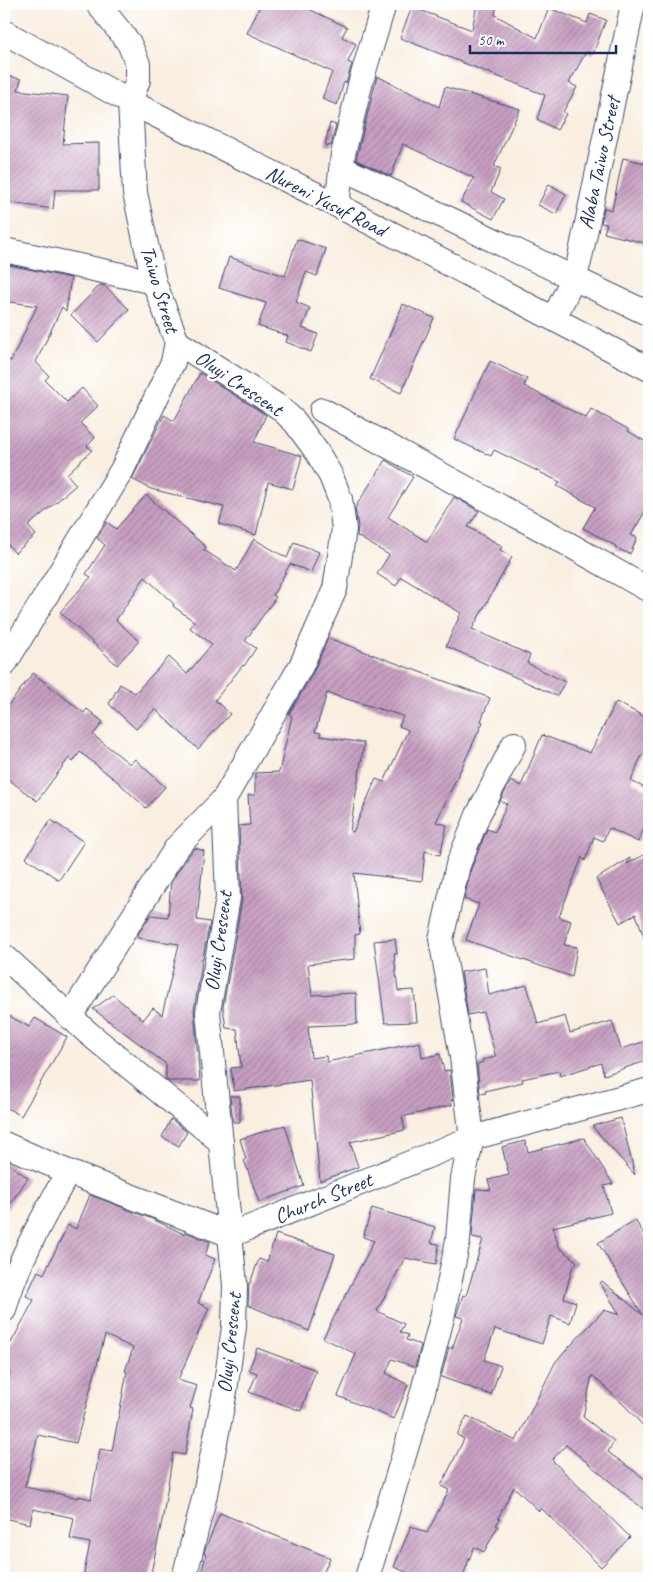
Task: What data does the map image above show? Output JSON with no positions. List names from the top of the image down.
{
  "streets": {
    "street": [
      "Alaba Taiwo Street",
      "Nureni Yusuf Road",
      "Taiwo Street",
      "Oluyi Crescent",
      "Church Street"
    ]
  },
  "crossings": [
    ["Alaba Taiwo Street", "Nureni Yusuf Road"],
    ["Nureni Yusuf Road", "Taiwo Street"],
    ["Taiwo Street", "Oluyi Crescent"],
    ["Oluyi Crescent", "Church Street"]
  ],
  "scale_bar": "50 m"
}
